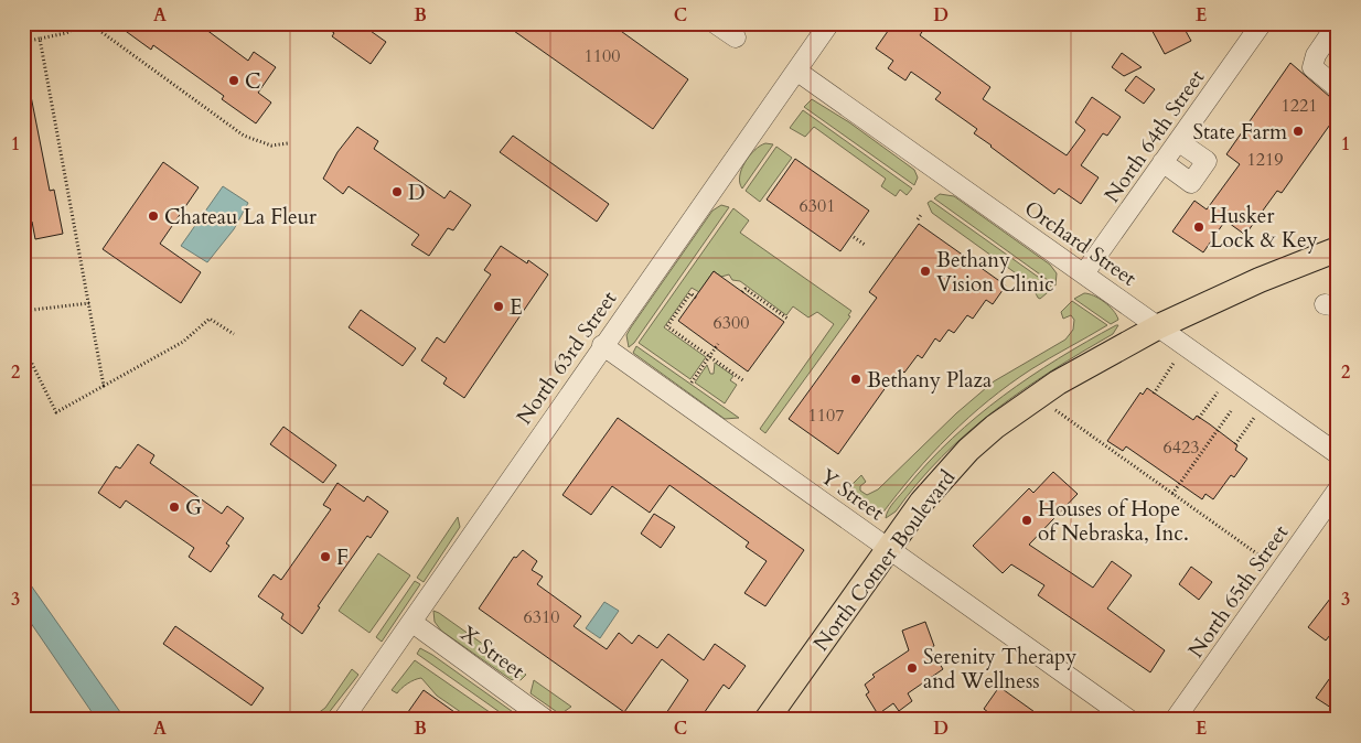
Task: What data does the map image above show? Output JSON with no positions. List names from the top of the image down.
{
  "streets": {
    "main road": ["North Cotner Boulevard"],
    "street": [
      "North 64th Street",
      "Orchard Street",
      "North 63rd Street",
      "Y Street",
      "North 65th Street",
      "X Street"
    ]
  },
  "crossings": [
    ["North 64th Street", "Orchard Street"],
    ["Orchard Street", "North 63rd Street"],
    ["Orchard Street", "North Cotner Boulevard"],
    ["North 63rd Street", "Y Street"],
    ["North 63rd Street", "X Street"],
    ["Y Street", "North Cotner Boulevard"]
  ],
  "places": [
    "C",
    "State Farm",
    "D",
    "Chateau La Fleur",
    "Husker Lock & Key",
    "Bethany Vision Clinic",
    "E",
    "Bethany Plaza",
    "G",
    "Houses of Hope of Nebraska, Inc.",
    "F",
    "Serenity Therapy and Wellness"
  ],
  "house_numbers": [
    "1100",
    "1221",
    "1219",
    "6301",
    "6300",
    "1107",
    "6423",
    "6310"
  ],
  "grid": {
    "columns": [
      "A",
      "B",
      "C",
      "D",
      "E"
    ],
    "rows": ["1", "2", "3"]
  }
}
